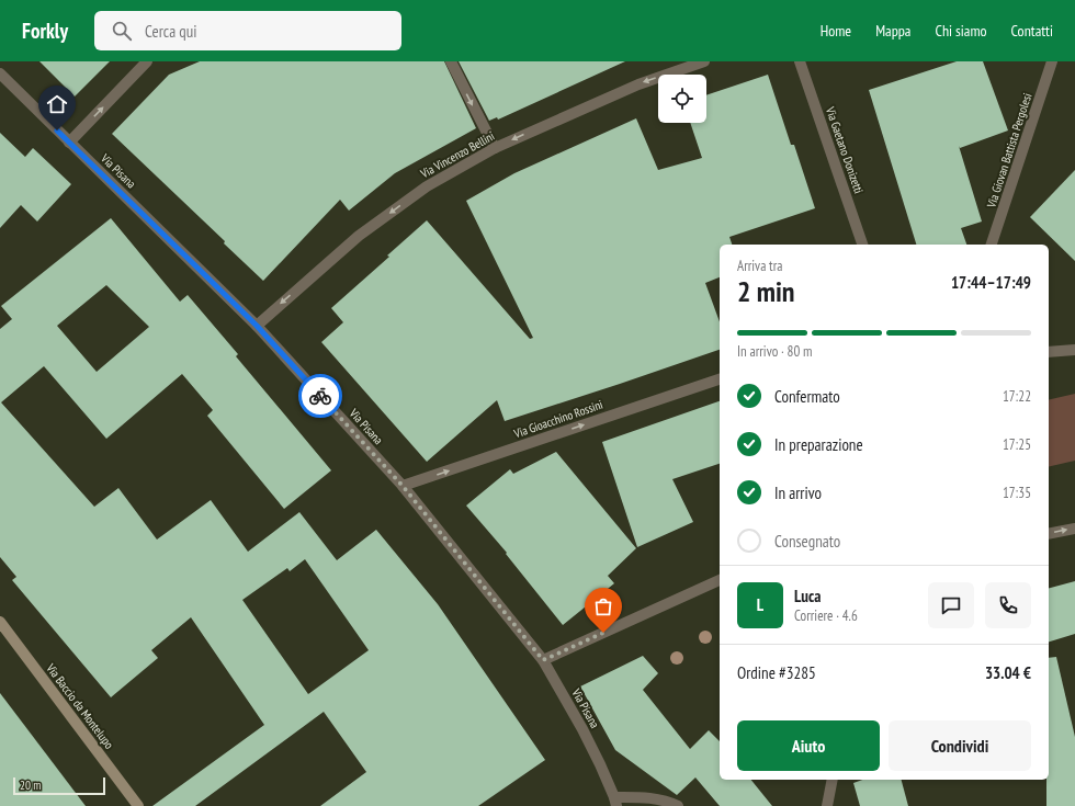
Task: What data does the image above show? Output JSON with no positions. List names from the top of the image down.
{
  "streets": {
    "main road": ["Via Baccio da Montelupo"],
    "street": [
      "Via Gaetano Donizetti",
      "Via Giovan Battista Pergolesi",
      "Via Vincenzo Bellini",
      "Via Pisana",
      "Via Gioacchino Rossini"
    ]
  },
  "crossings": [
    ["Via Vincenzo Bellini", "Via Pisana"],
    ["Via Pisana", "Via Gioacchino Rossini"]
  ],
  "one_way": ["Via Vincenzo Bellini", "Via Gioacchino Rossini"],
  "scale_bar": "20 m",
  "page": {
    "header": "Forkly",
    "search": "Cerca qui",
    "nav": [
      "Home",
      "Mappa",
      "Chi siamo",
      "Contatti"
    ],
    "heading": ["2 min", "Arriva tra", "17:44–17:49"],
    "panel": [
      "Luca",
      "Corriere · 4.6",
      "Ordine #3285",
      "33.04 €"
    ],
    "bar": "In arrivo · 80 m",
    "list": [
      ["Confermato", "17:22"],
      ["In preparazione", "17:25"],
      ["In arrivo", "17:35"],
      "Consegnato"
    ],
    "round": "L",
    "buttons": ["Aiuto", "Condividi"],
    "scale": "20 m"
  }
}
